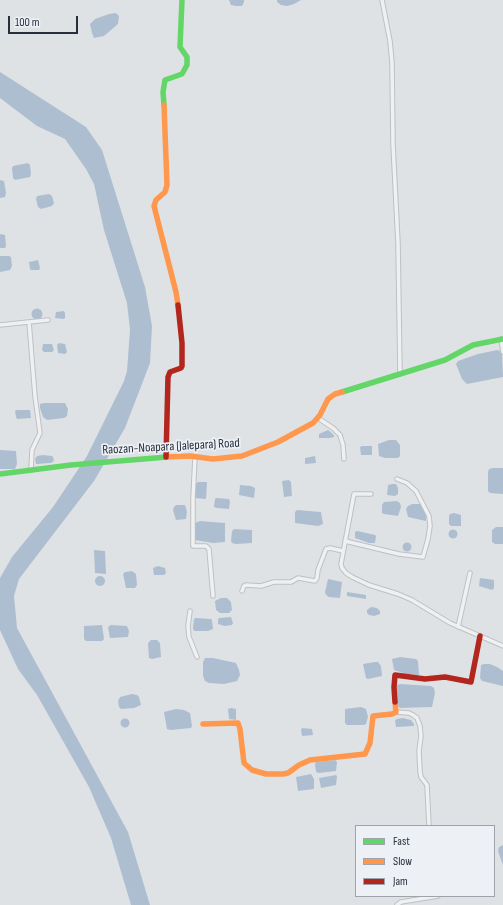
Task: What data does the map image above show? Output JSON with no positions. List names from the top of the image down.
{
  "streets": {
    "street": ["Raozan-Noapara (Jalepara) Road"]
  },
  "legend": ["Fast", "Slow", "Jam"],
  "scale_bar": "100 m"
}
